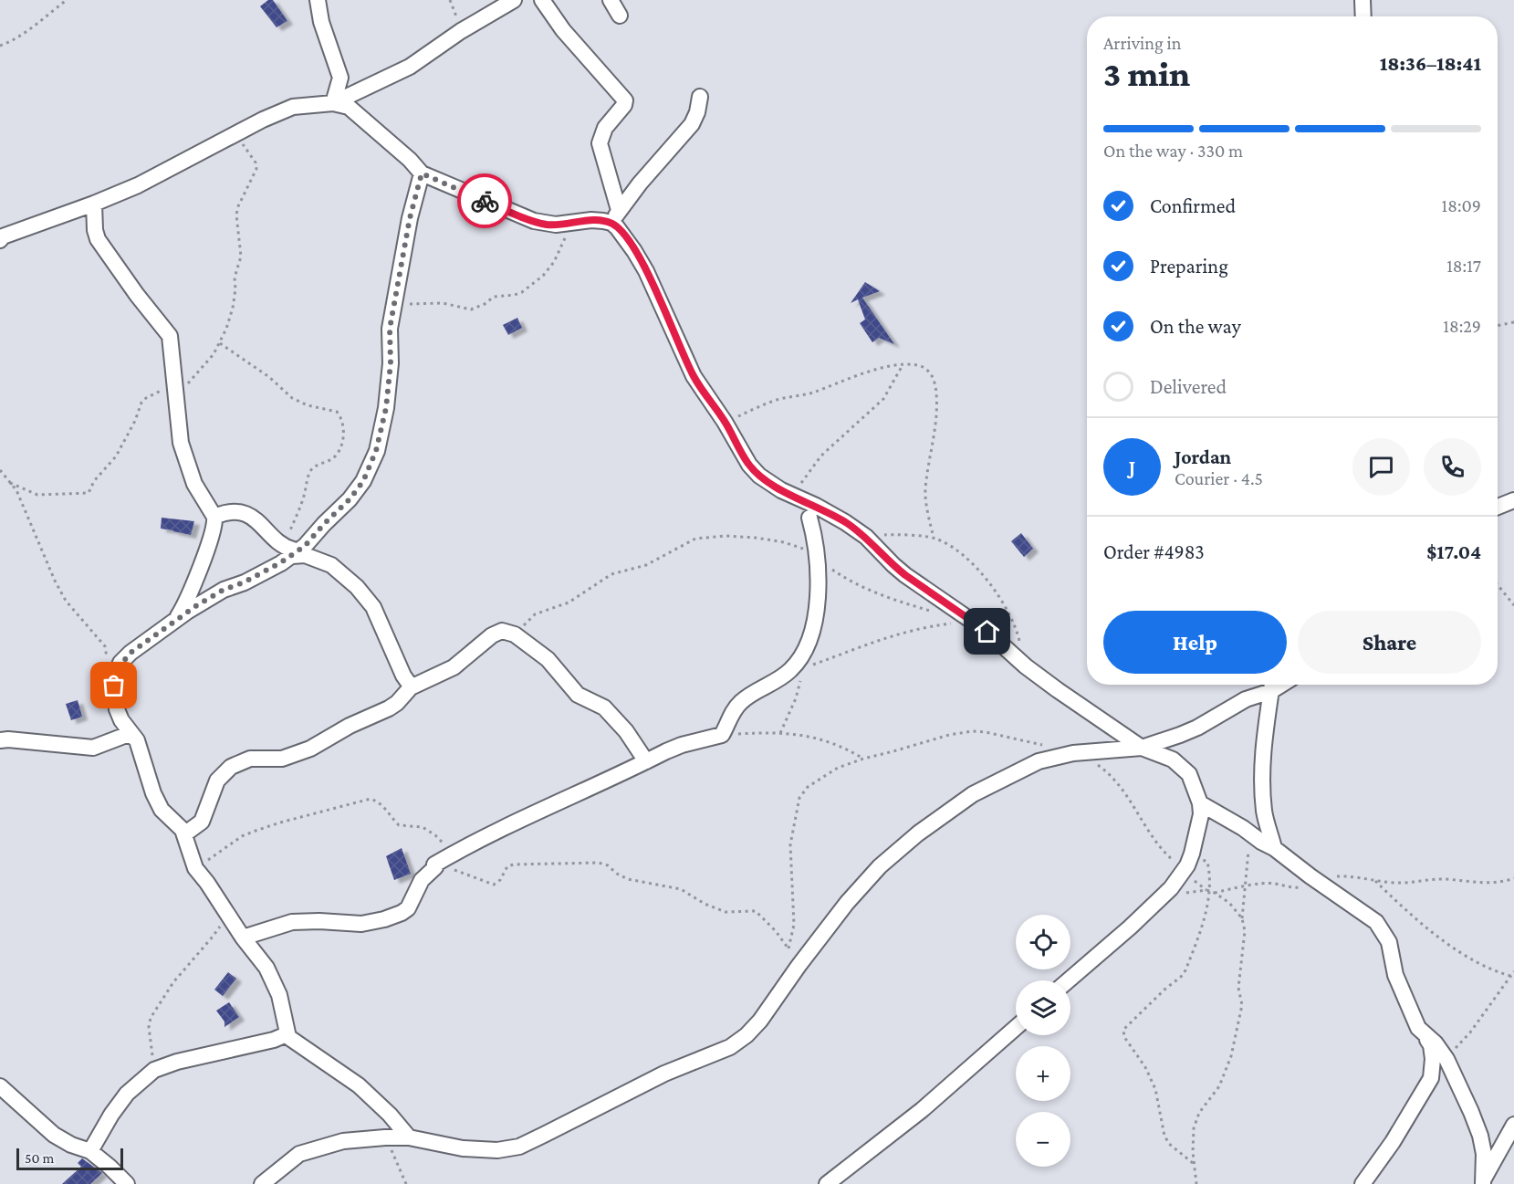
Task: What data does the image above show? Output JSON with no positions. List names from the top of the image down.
{
  "scale_bar": "50 m",
  "page": {
    "heading": ["3 min", "Arriving in", "18:36–18:41"],
    "panel": [
      "Jordan",
      "Courier · 4.5",
      "Order #4983",
      "$17.04"
    ],
    "bar": "On the way · 330 m",
    "list": [
      ["Confirmed", "18:09"],
      ["Preparing", "18:17"],
      ["On the way", "18:29"],
      "Delivered"
    ],
    "round": "J",
    "buttons": ["Help", "Share"],
    "map_buttons": ["+", "−"],
    "scale": "50 m"
  }
}
